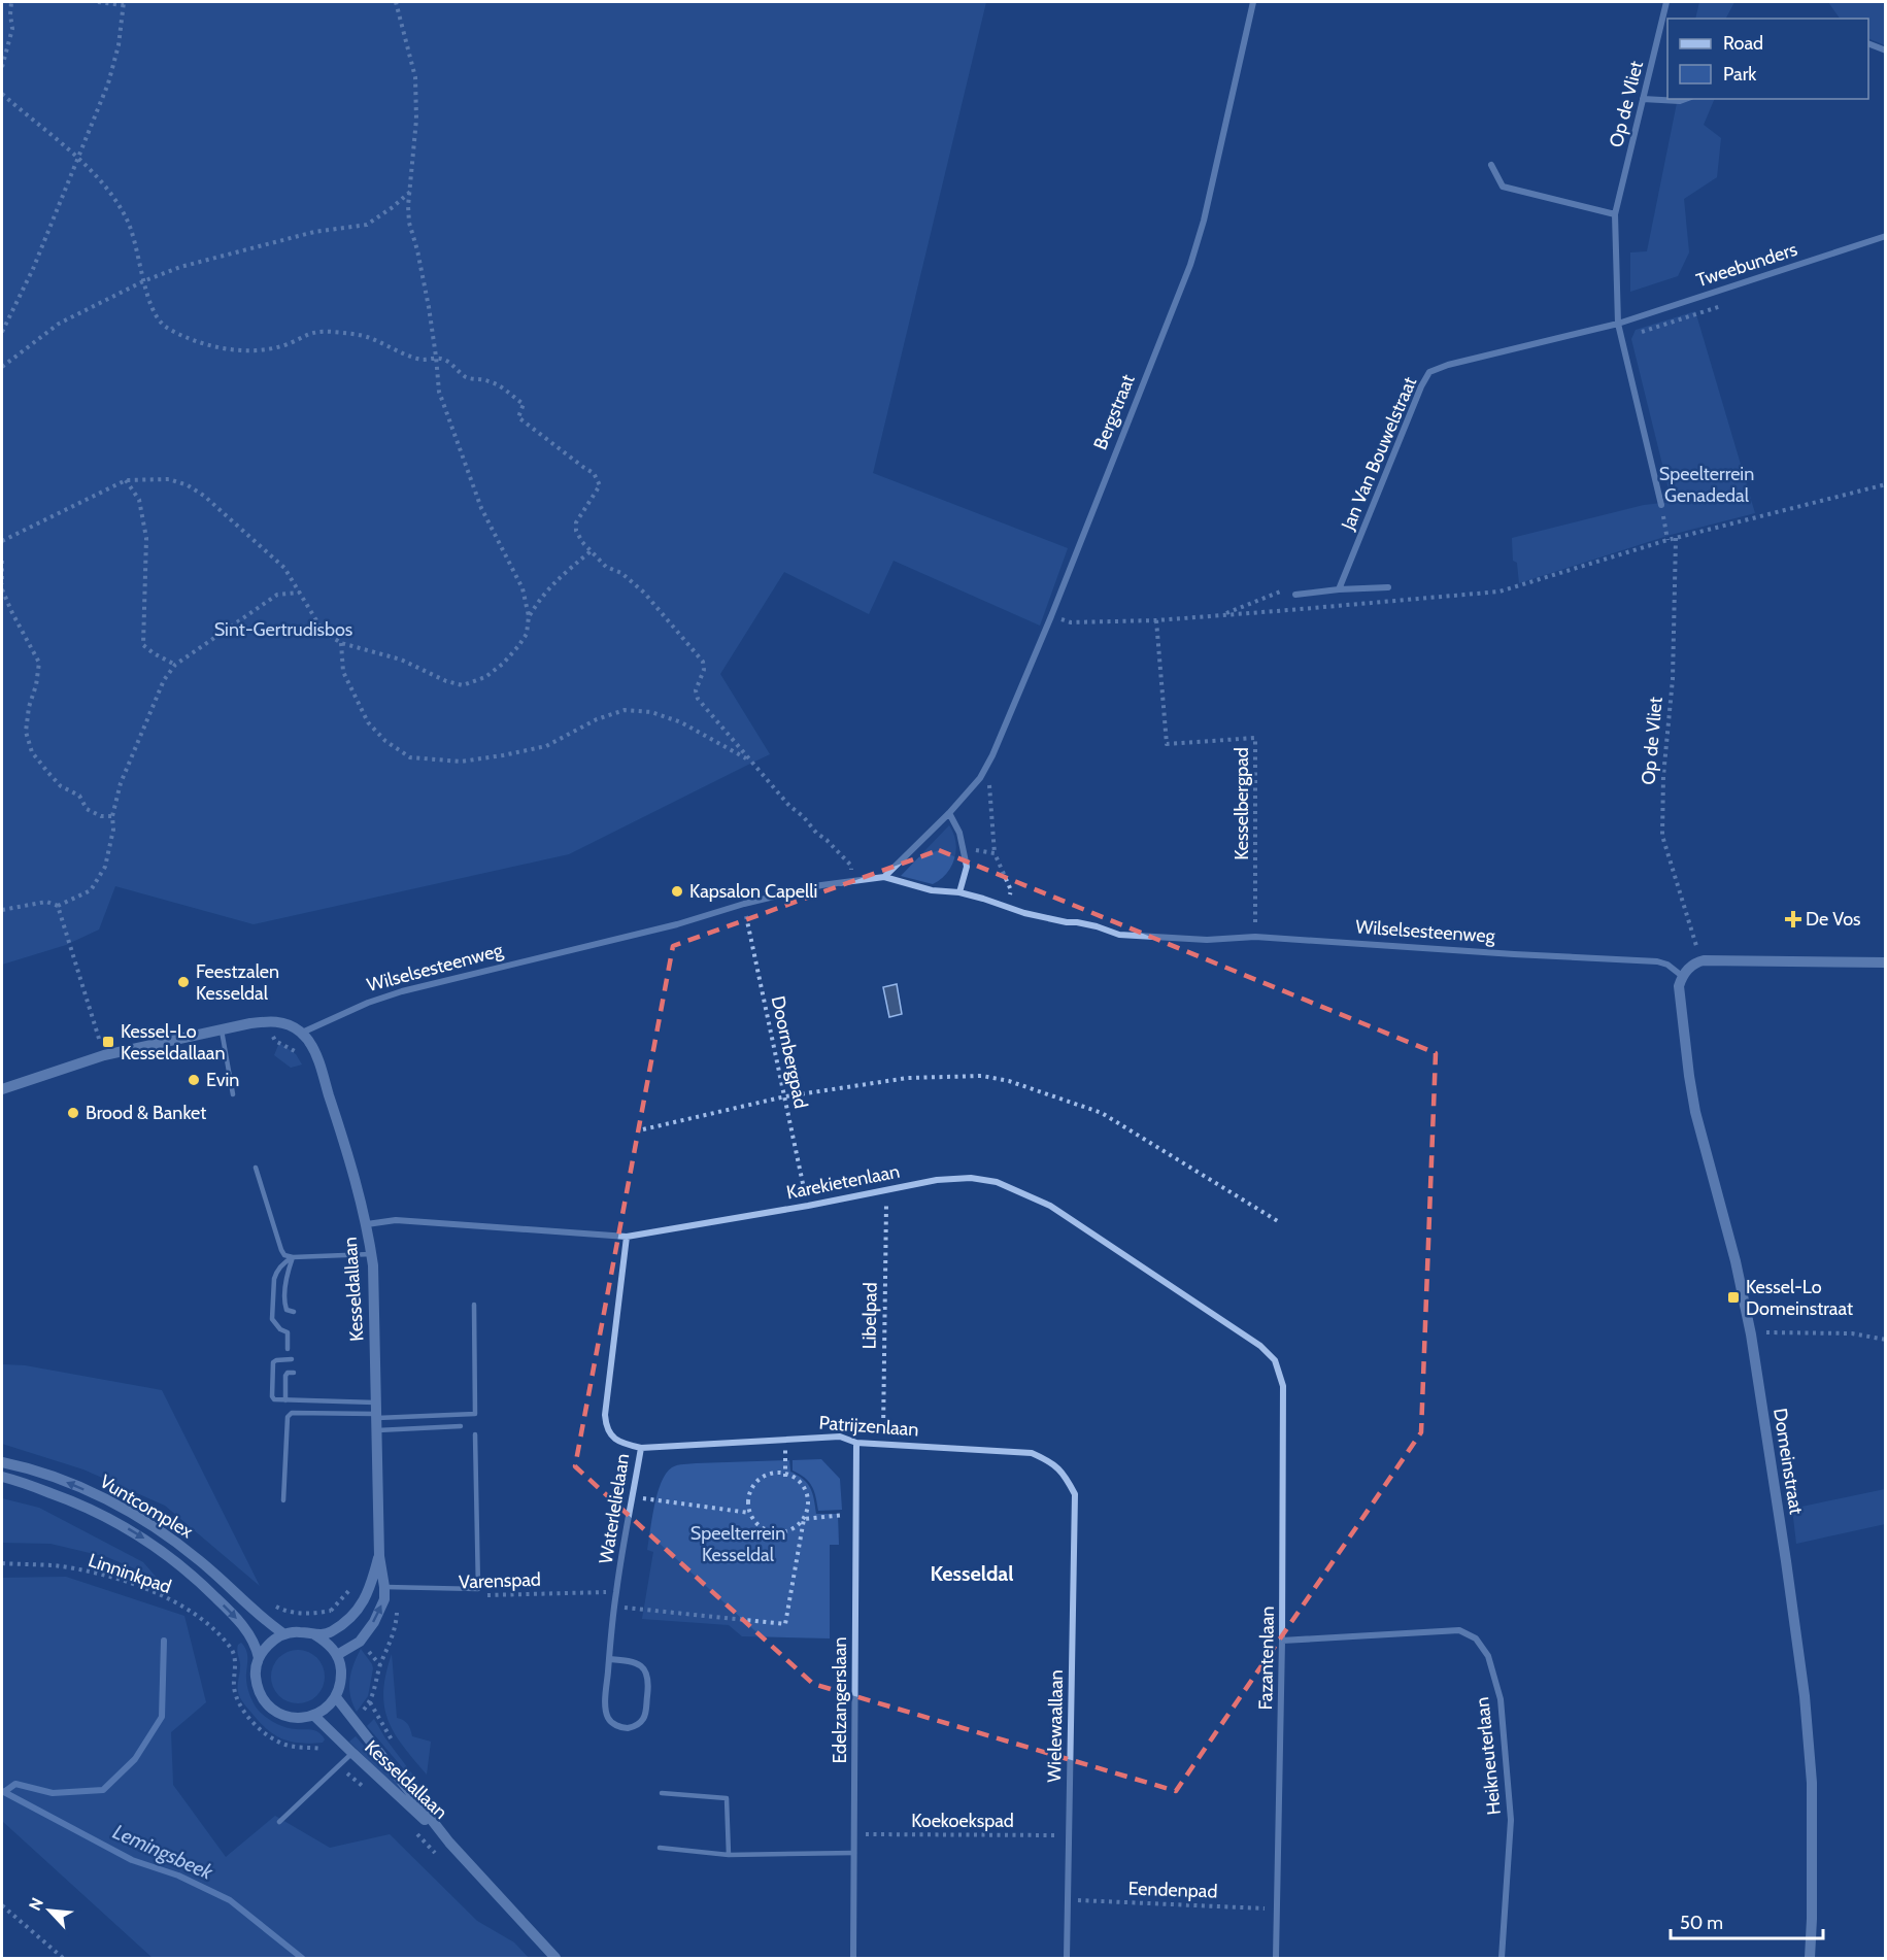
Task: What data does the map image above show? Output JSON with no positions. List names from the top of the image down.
{
  "streets": {
    "street": [
      "Op de Vliet",
      "Tweebunders",
      "Bergstraat",
      "Jan Van Bouwelstraat",
      "Wilselsesteenweg",
      "Karekietenlaan",
      "Kesseldallaan",
      "Patrijzenlaan",
      "Domeinstraat",
      "Vuntcomplex",
      "Waterlelielaan",
      "Fazantenlaan",
      "Edelzangerslaan",
      "Wielewaallaan",
      "Heikneuterlaan"
    ],
    "path": [
      "Kesselbergpad",
      "Doornbergpad",
      "Libelpad",
      "Linninkpad",
      "Varenspad",
      "Koekoekspad",
      "Eendenpad"
    ]
  },
  "crossings": [
    ["Op de Vliet", "Tweebunders"],
    ["Op de Vliet", "Jan Van Bouwelstraat"],
    ["Tweebunders", "Jan Van Bouwelstraat"],
    ["Kesselbergpad", "Wilselsesteenweg"],
    ["Wilselsesteenweg", "Doornbergpad"],
    ["Wilselsesteenweg", "Kesseldallaan"],
    ["Wilselsesteenweg", "Domeinstraat"],
    ["Doornbergpad", "Karekietenlaan"],
    ["Karekietenlaan", "Kesseldallaan"],
    ["Karekietenlaan", "Libelpad"],
    ["Karekietenlaan", "Waterlelielaan"],
    ["Karekietenlaan", "Fazantenlaan"],
    ["Kesseldallaan", "Vuntcomplex"],
    ["Libelpad", "Patrijzenlaan"],
    ["Patrijzenlaan", "Waterlelielaan"],
    ["Patrijzenlaan", "Edelzangerslaan"],
    ["Patrijzenlaan", "Wielewaallaan"],
    ["Waterlelielaan", "Varenspad"],
    ["Fazantenlaan", "Heikneuterlaan"],
    ["Fazantenlaan", "Eendenpad"],
    ["Edelzangerslaan", "Koekoekspad"],
    ["Wielewaallaan", "Koekoekspad"],
    ["Wielewaallaan", "Eendenpad"]
  ],
  "districts": ["Kesseldal"],
  "water": ["Lemingsbeek"],
  "parks": ["Speelterrein Genadedal", "Sint-Gertrudisbos", "Speelterrein Kesseldal"],
  "places": {
    "other": [
      "Kapsalon Capelli",
      "Feestzalen Kesseldal",
      "Evin",
      "Brood & Banket"
    ],
    "health": ["De Vos"],
    "transit": ["Kessel-Lo Kesseldallaan", "Kessel-Lo Domeinstraat"]
  },
  "legend": ["Road", "Park"],
  "scale_bar": "50 m",
  "north": "top left"
}
